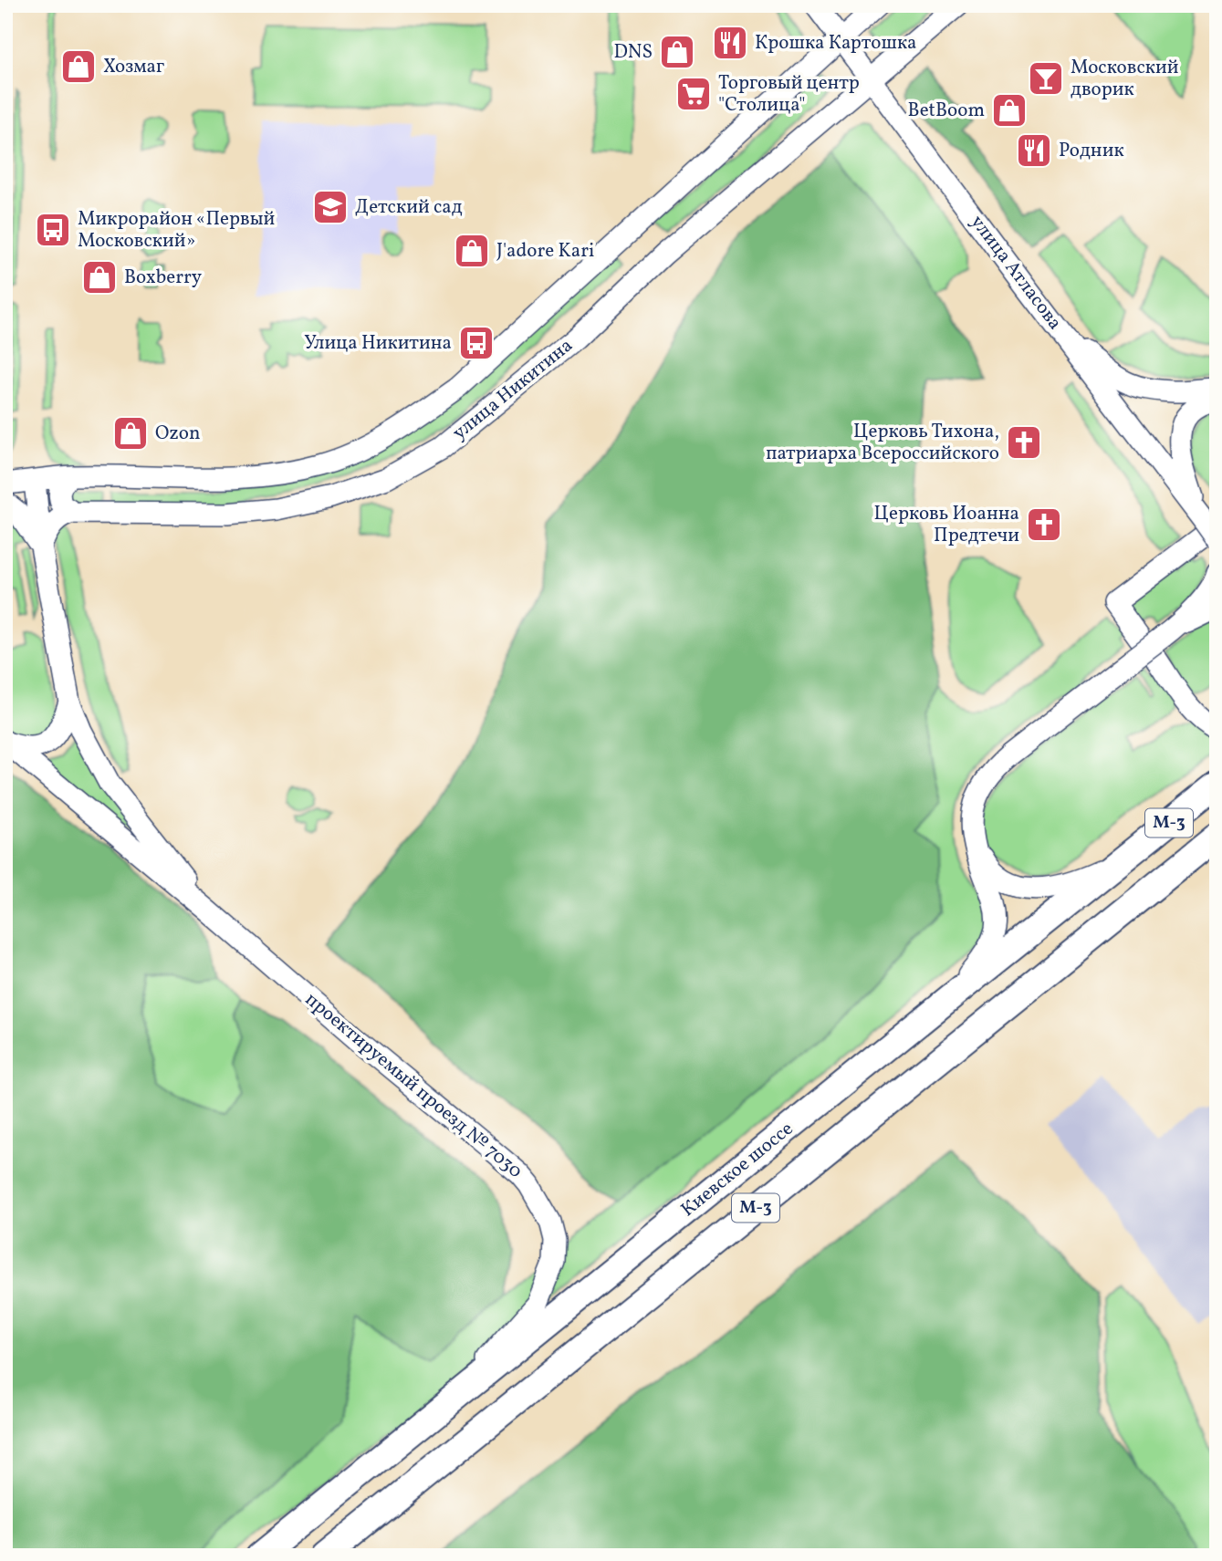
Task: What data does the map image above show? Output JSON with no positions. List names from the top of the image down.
{
  "streets": {
    "highway": ["М-3", "Киевское шоссе"],
    "street": ["улица Атласова", "улица Никитина", "проектируемый проезд № 7030"]
  },
  "crossings": [
    ["улица Атласова", "улица Никитина"],
    ["улица Никитина", "проектируемый проезд № 7030"],
    ["проектируемый проезд № 7030", "Киевское шоссе"]
  ],
  "places": {
    "restaurant": ["Крошка Картошка", "Родник"],
    "shop": [
      "DNS",
      "Хозмаг",
      "BetBoom",
      "J'adore Kari",
      "Boxberry",
      "Ozon"
    ],
    "bar": ["Московский дворик"],
    "supermarket": ["Торговый центр \"Столица\""],
    "school or university": ["Детский сад"],
    "bus stop": ["Микрорайон «Первый Московский»", "Улица Никитина"],
    "church": ["Церковь Тихона, патриарха Всероссийского", "Церковь Иоанна Предтечи"]
  }
}
